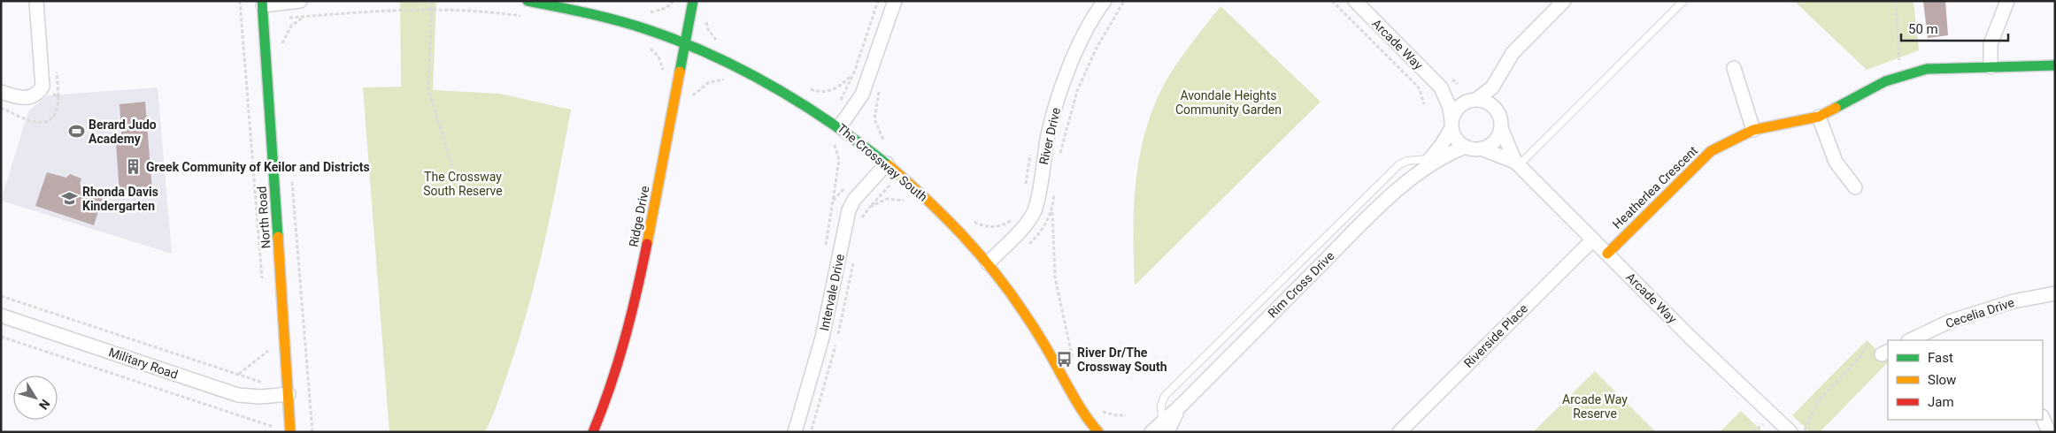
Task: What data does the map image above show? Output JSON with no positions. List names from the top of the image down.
{
  "streets": {
    "street": [
      "Arcade Way",
      "River Drive",
      "The Crossway South",
      "Heatherlea Crescent",
      "Ridge Drive",
      "North Road",
      "Rim Cross Drive",
      "Intervale Drive",
      "Cecelia Drive",
      "Riverside Place",
      "Military Road"
    ]
  },
  "crossings": [
    ["Arcade Way", "Heatherlea Crescent"],
    ["Arcade Way", "Rim Cross Drive"],
    ["Arcade Way", "Riverside Place"],
    ["River Drive", "The Crossway South"],
    ["The Crossway South", "Ridge Drive"],
    ["The Crossway South", "Intervale Drive"],
    ["North Road", "Military Road"]
  ],
  "parks": ["Avondale Heights Community Garden", "The Crossway South Reserve", "Arcade Way Reserve"],
  "places": {
    "sports": ["Berard Judo Academy"],
    "building": ["Greek Community of Keilor and Districts"],
    "school or university": ["Rhonda Davis Kindergarten"],
    "bus stop": ["River Dr/The Crossway South"]
  },
  "legend": ["Fast", "Slow", "Jam"],
  "scale_bar": "50 m",
  "north": "bottom right"
}
